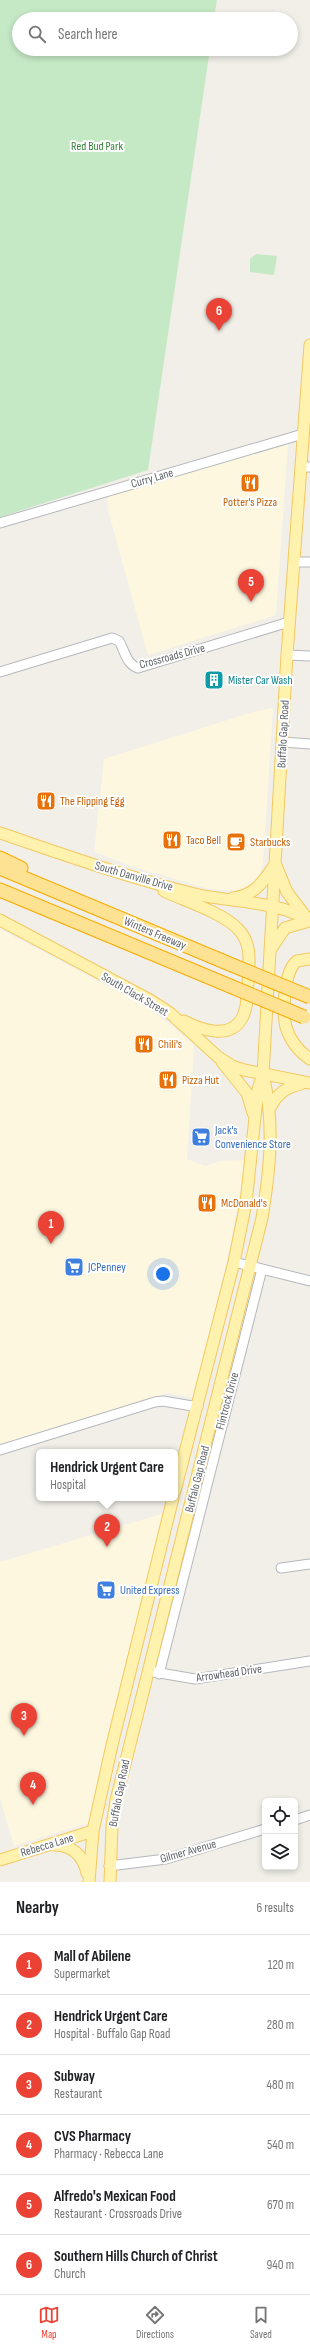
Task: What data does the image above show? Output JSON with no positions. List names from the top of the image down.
{
  "streets": {
    "highway": ["Winters Freeway"],
    "main road": [
      "Buffalo Gap Road",
      "South Danville Drive",
      "South Clack Street",
      "Rebecca Lane"
    ],
    "street": [
      "Curry Lane",
      "Crossroads Drive",
      "Flintrock Drive",
      "Arrowhead Drive",
      "Gilmer Avenue"
    ]
  },
  "crossings": [
    ["Curry Lane", "Buffalo Gap Road"],
    ["Crossroads Drive", "Buffalo Gap Road"],
    ["Buffalo Gap Road", "South Danville Drive"],
    ["Buffalo Gap Road", "South Clack Street"],
    ["Buffalo Gap Road", "Arrowhead Drive"],
    ["Buffalo Gap Road", "Rebecca Lane"],
    ["Buffalo Gap Road", "Gilmer Avenue"],
    ["Flintrock Drive", "Arrowhead Drive"]
  ],
  "parks": ["Red Bud Park"],
  "places": {
    "restaurant": [
      "Potter's Pizza",
      "The Flipping Egg",
      "Taco Bell",
      "Chili's",
      "Pizza Hut",
      "McDonald's"
    ],
    "building": ["Mister Car Wash"],
    "cafe": ["Starbucks"],
    "supermarket": ["Jack's Convenience Store", "JCPenney", "United Express"]
  },
  "page": {
    "search": "Search here",
    "pins": [
      "6",
      "5",
      "1",
      "2",
      "3",
      "4"
    ],
    "popup": ["Hendrick Urgent Care", "Hospital"],
    "heading": ["Nearby", "6 results"],
    "list": [
      {
        "mark": "1",
        "name": "Mall of Abilene",
        "note": "Supermarket",
        "value": "120 m"
      },
      {
        "mark": "2",
        "name": "Hendrick Urgent Care",
        "note": "Hospital · Buffalo Gap Road",
        "value": "280 m"
      },
      {
        "mark": "3",
        "name": "Subway",
        "note": "Restaurant",
        "value": "480 m"
      },
      {
        "mark": "4",
        "name": "CVS Pharmacy",
        "note": "Pharmacy · Rebecca Lane",
        "value": "540 m"
      },
      {
        "mark": "5",
        "name": "Alfredo's Mexican Food",
        "note": "Restaurant · Crossroads Drive",
        "value": "670 m"
      },
      {
        "mark": "6",
        "name": "Southern Hills Church of Christ",
        "note": "Church",
        "value": "940 m"
      }
    ],
    "nav": ["Map", "Directions", "Saved"]
  }
}
